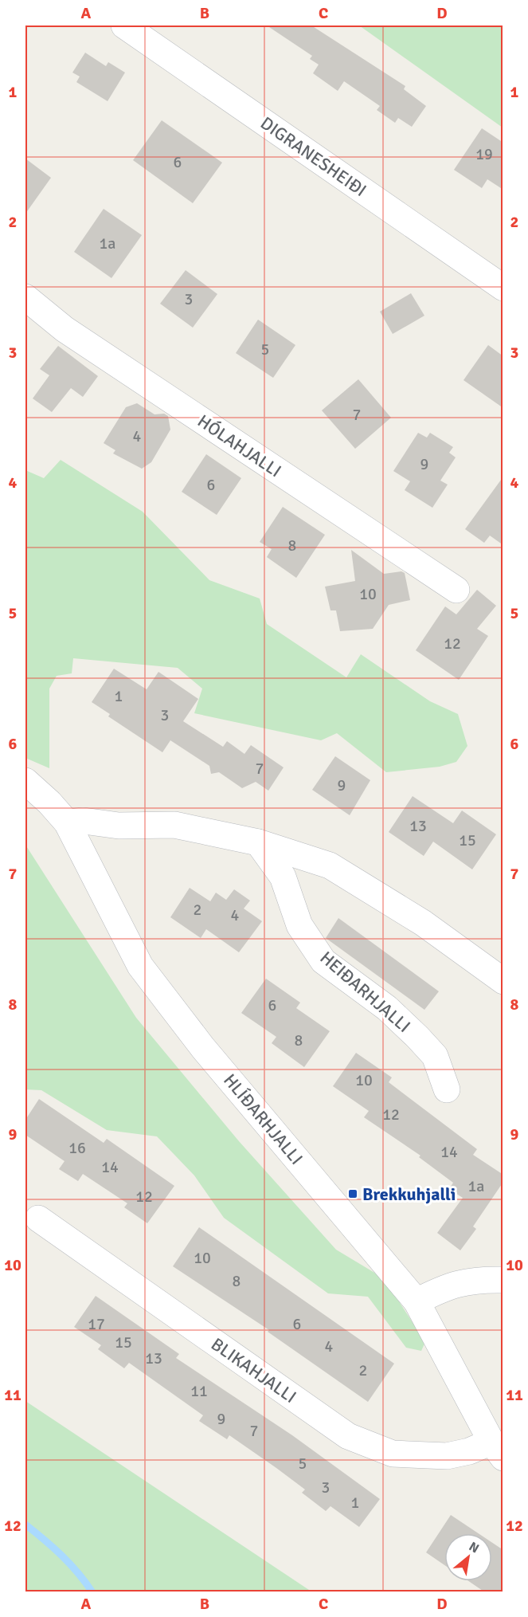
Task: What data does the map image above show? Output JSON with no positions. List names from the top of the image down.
{
  "streets": {
    "street": [
      "DIGRANESHEIÐI",
      "HÓLAHJALLI",
      "HEIÐARHJALLI",
      "HLÍÐARHJALLI",
      "BLIKAHJALLI"
    ]
  },
  "crossings": [
    ["HLÍÐARHJALLI", "BLIKAHJALLI"]
  ],
  "places": {
    "transit": ["Brekkuhjalli"]
  },
  "house_numbers": [
    "19",
    "6",
    "1a",
    "3",
    "5",
    "7",
    "4",
    "9",
    "6",
    "8",
    "10",
    "12",
    "1",
    "3",
    "7",
    "9",
    "13",
    "15",
    "2",
    "4",
    "6",
    "8",
    "10",
    "12",
    "16",
    "14",
    "14",
    "1a",
    "12",
    "10",
    "8",
    "17",
    "6",
    "15",
    "4",
    "13",
    "2",
    "11",
    "9",
    "7",
    "5",
    "3",
    "1"
  ],
  "north": "top right",
  "grid": {
    "columns": [
      "A",
      "B",
      "C",
      "D"
    ],
    "rows": [
      "1",
      "2",
      "3",
      "4",
      "5",
      "6",
      "7",
      "8",
      "9",
      "10",
      "11",
      "12"
    ]
  }
}
